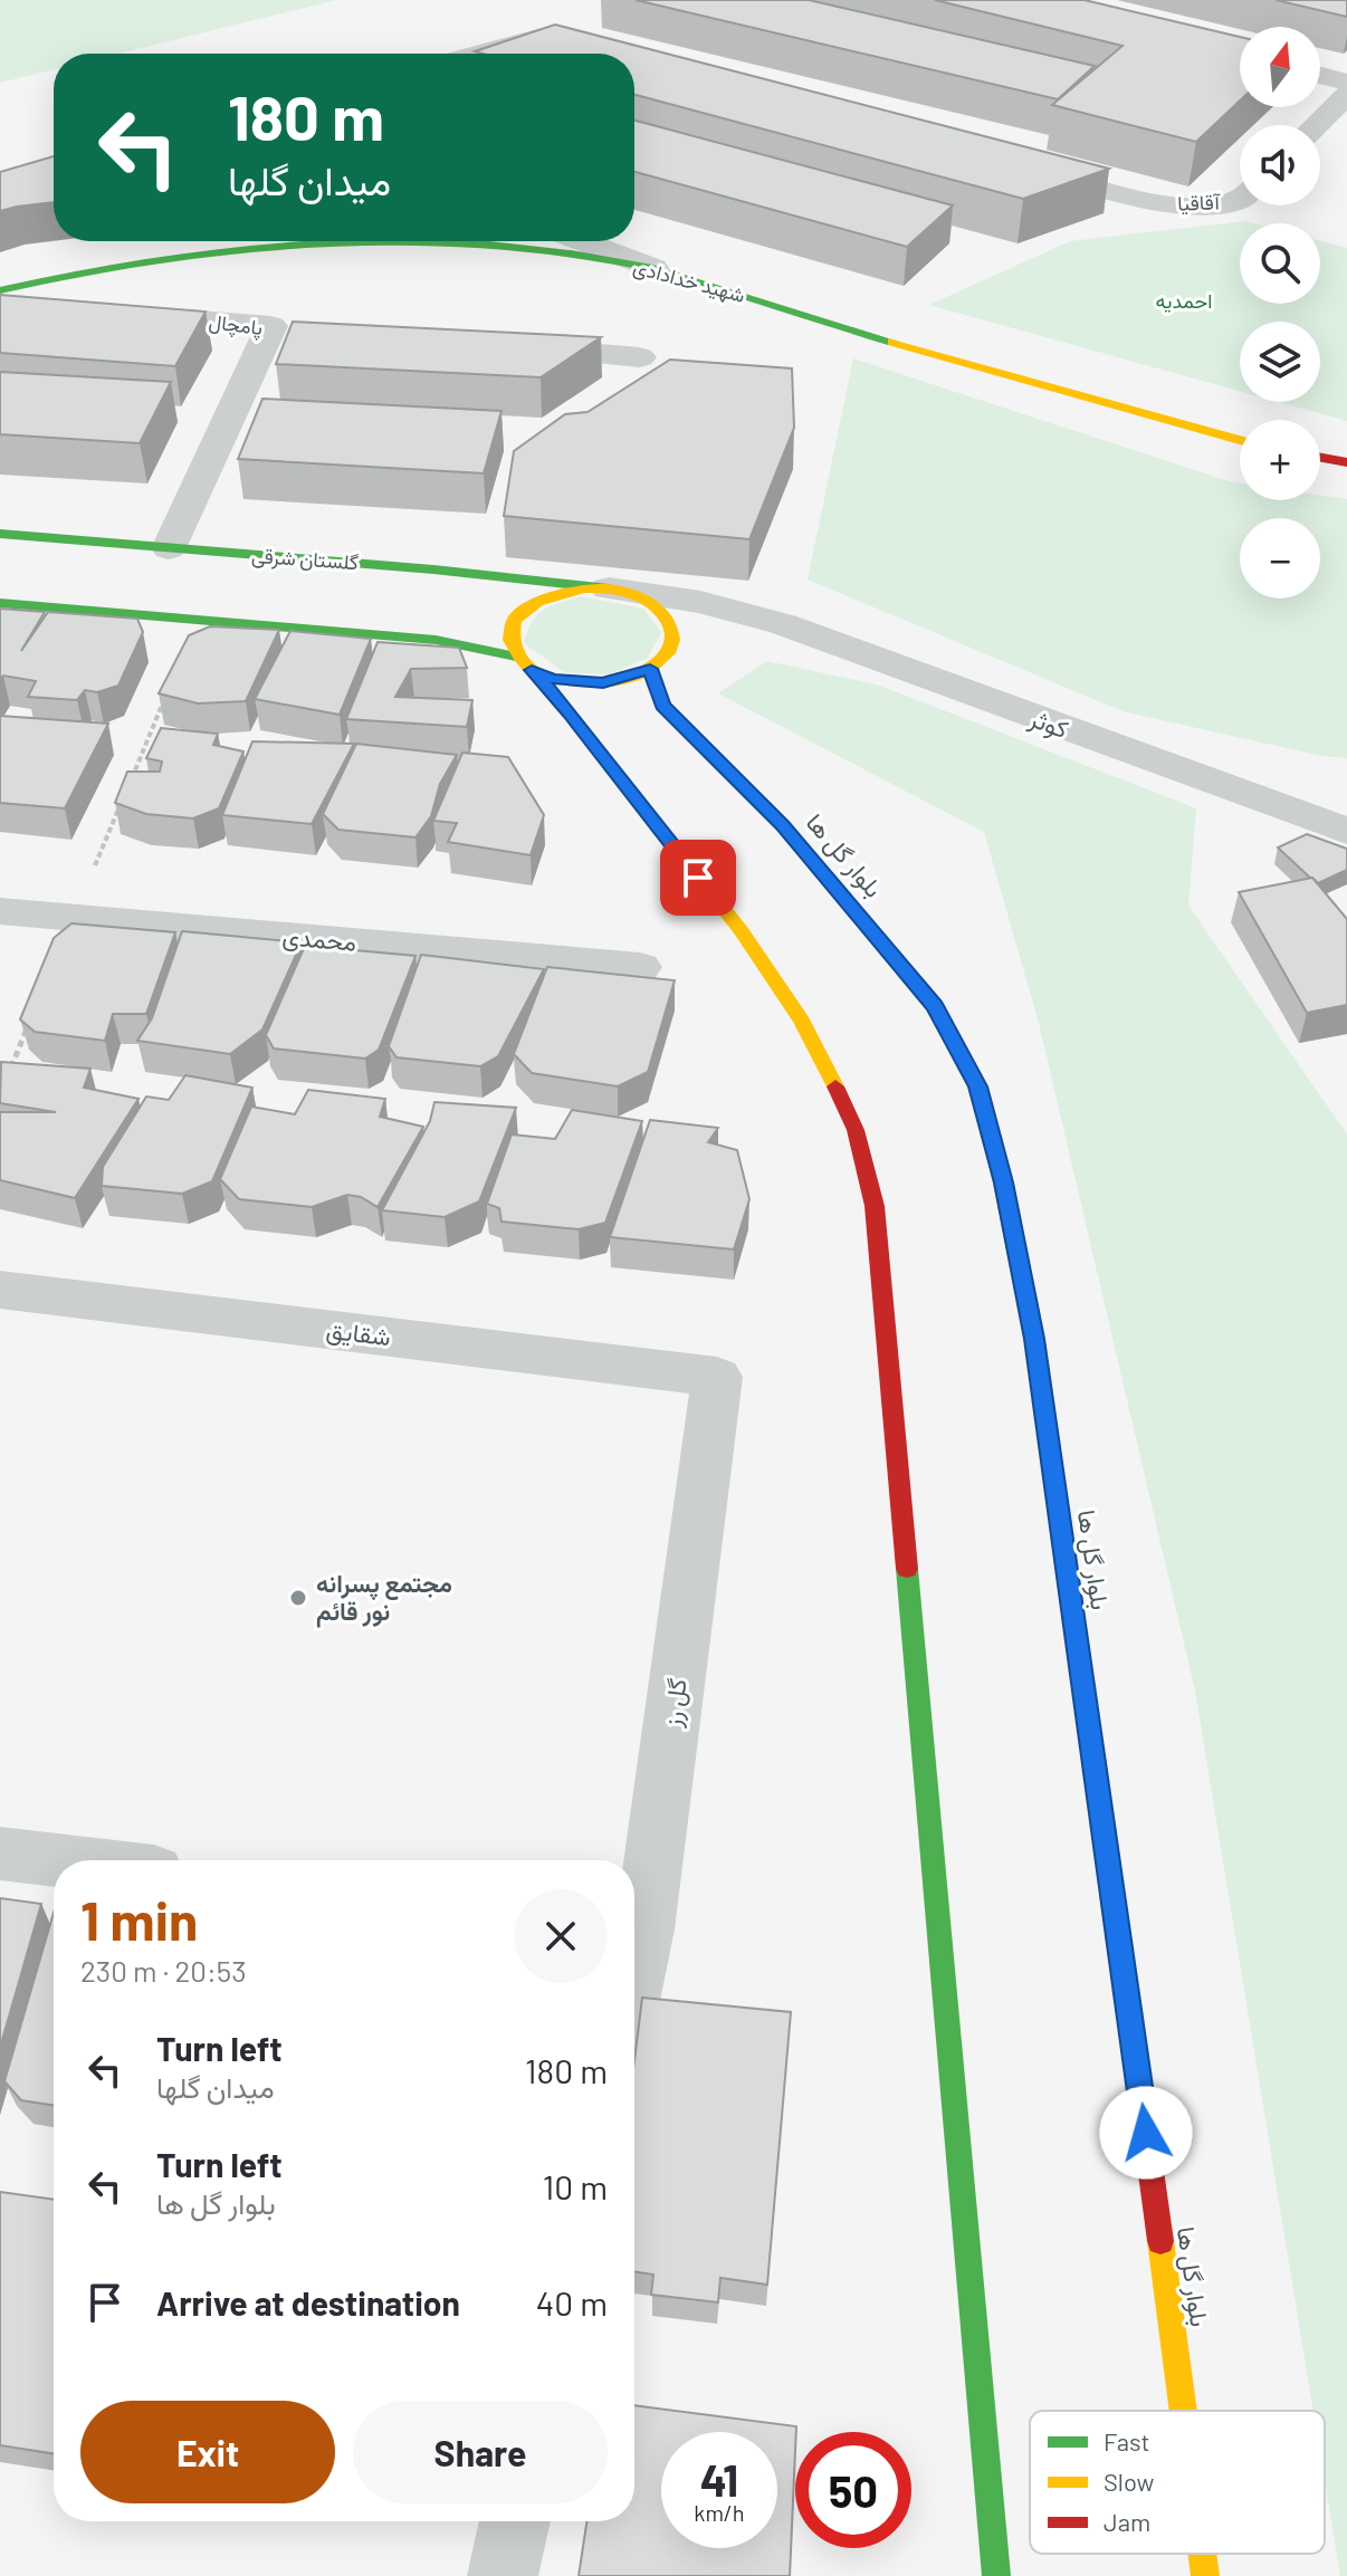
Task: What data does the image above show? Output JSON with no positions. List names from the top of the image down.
{
  "streets": {
    "main road": ["شهید خدادادی", "گلستان شرقی", "بلوار گل ها"],
    "street": [
      "آقاقیا",
      "پامچال",
      "کوثر",
      "محمدی",
      "شقایق",
      "گل رز"
    ]
  },
  "crossings": [
    ["پامچال", "گلستان شرقی"],
    ["گلستان شرقی", "کوثر"],
    ["گلستان شرقی", "بلوار گل ها"],
    ["کوثر", "بلوار گل ها"],
    ["شقایق", "گل رز"]
  ],
  "parks": ["احمدیه"],
  "places": ["مجتمع پسرانه نور قائم"],
  "legend": ["Fast", "Slow", "Jam"],
  "north": "top",
  "page": {
    "map_buttons": ["+", "−"],
    "turn": ["180 m", "میدان گلها"],
    "heading": ["1 min", "230 m · 20:53"],
    "list": [
      {
        "name": "Turn left",
        "note": "میدان گلها",
        "value": "180 m"
      },
      {
        "name": "Turn left",
        "note": "بلوار گل ها",
        "value": "10 m"
      },
      {
        "name": "Arrive at destination",
        "value": "40 m"
      }
    ],
    "buttons": ["Exit", "Share"],
    "speed": "41 km/h",
    "limit": "50"
  }
}
